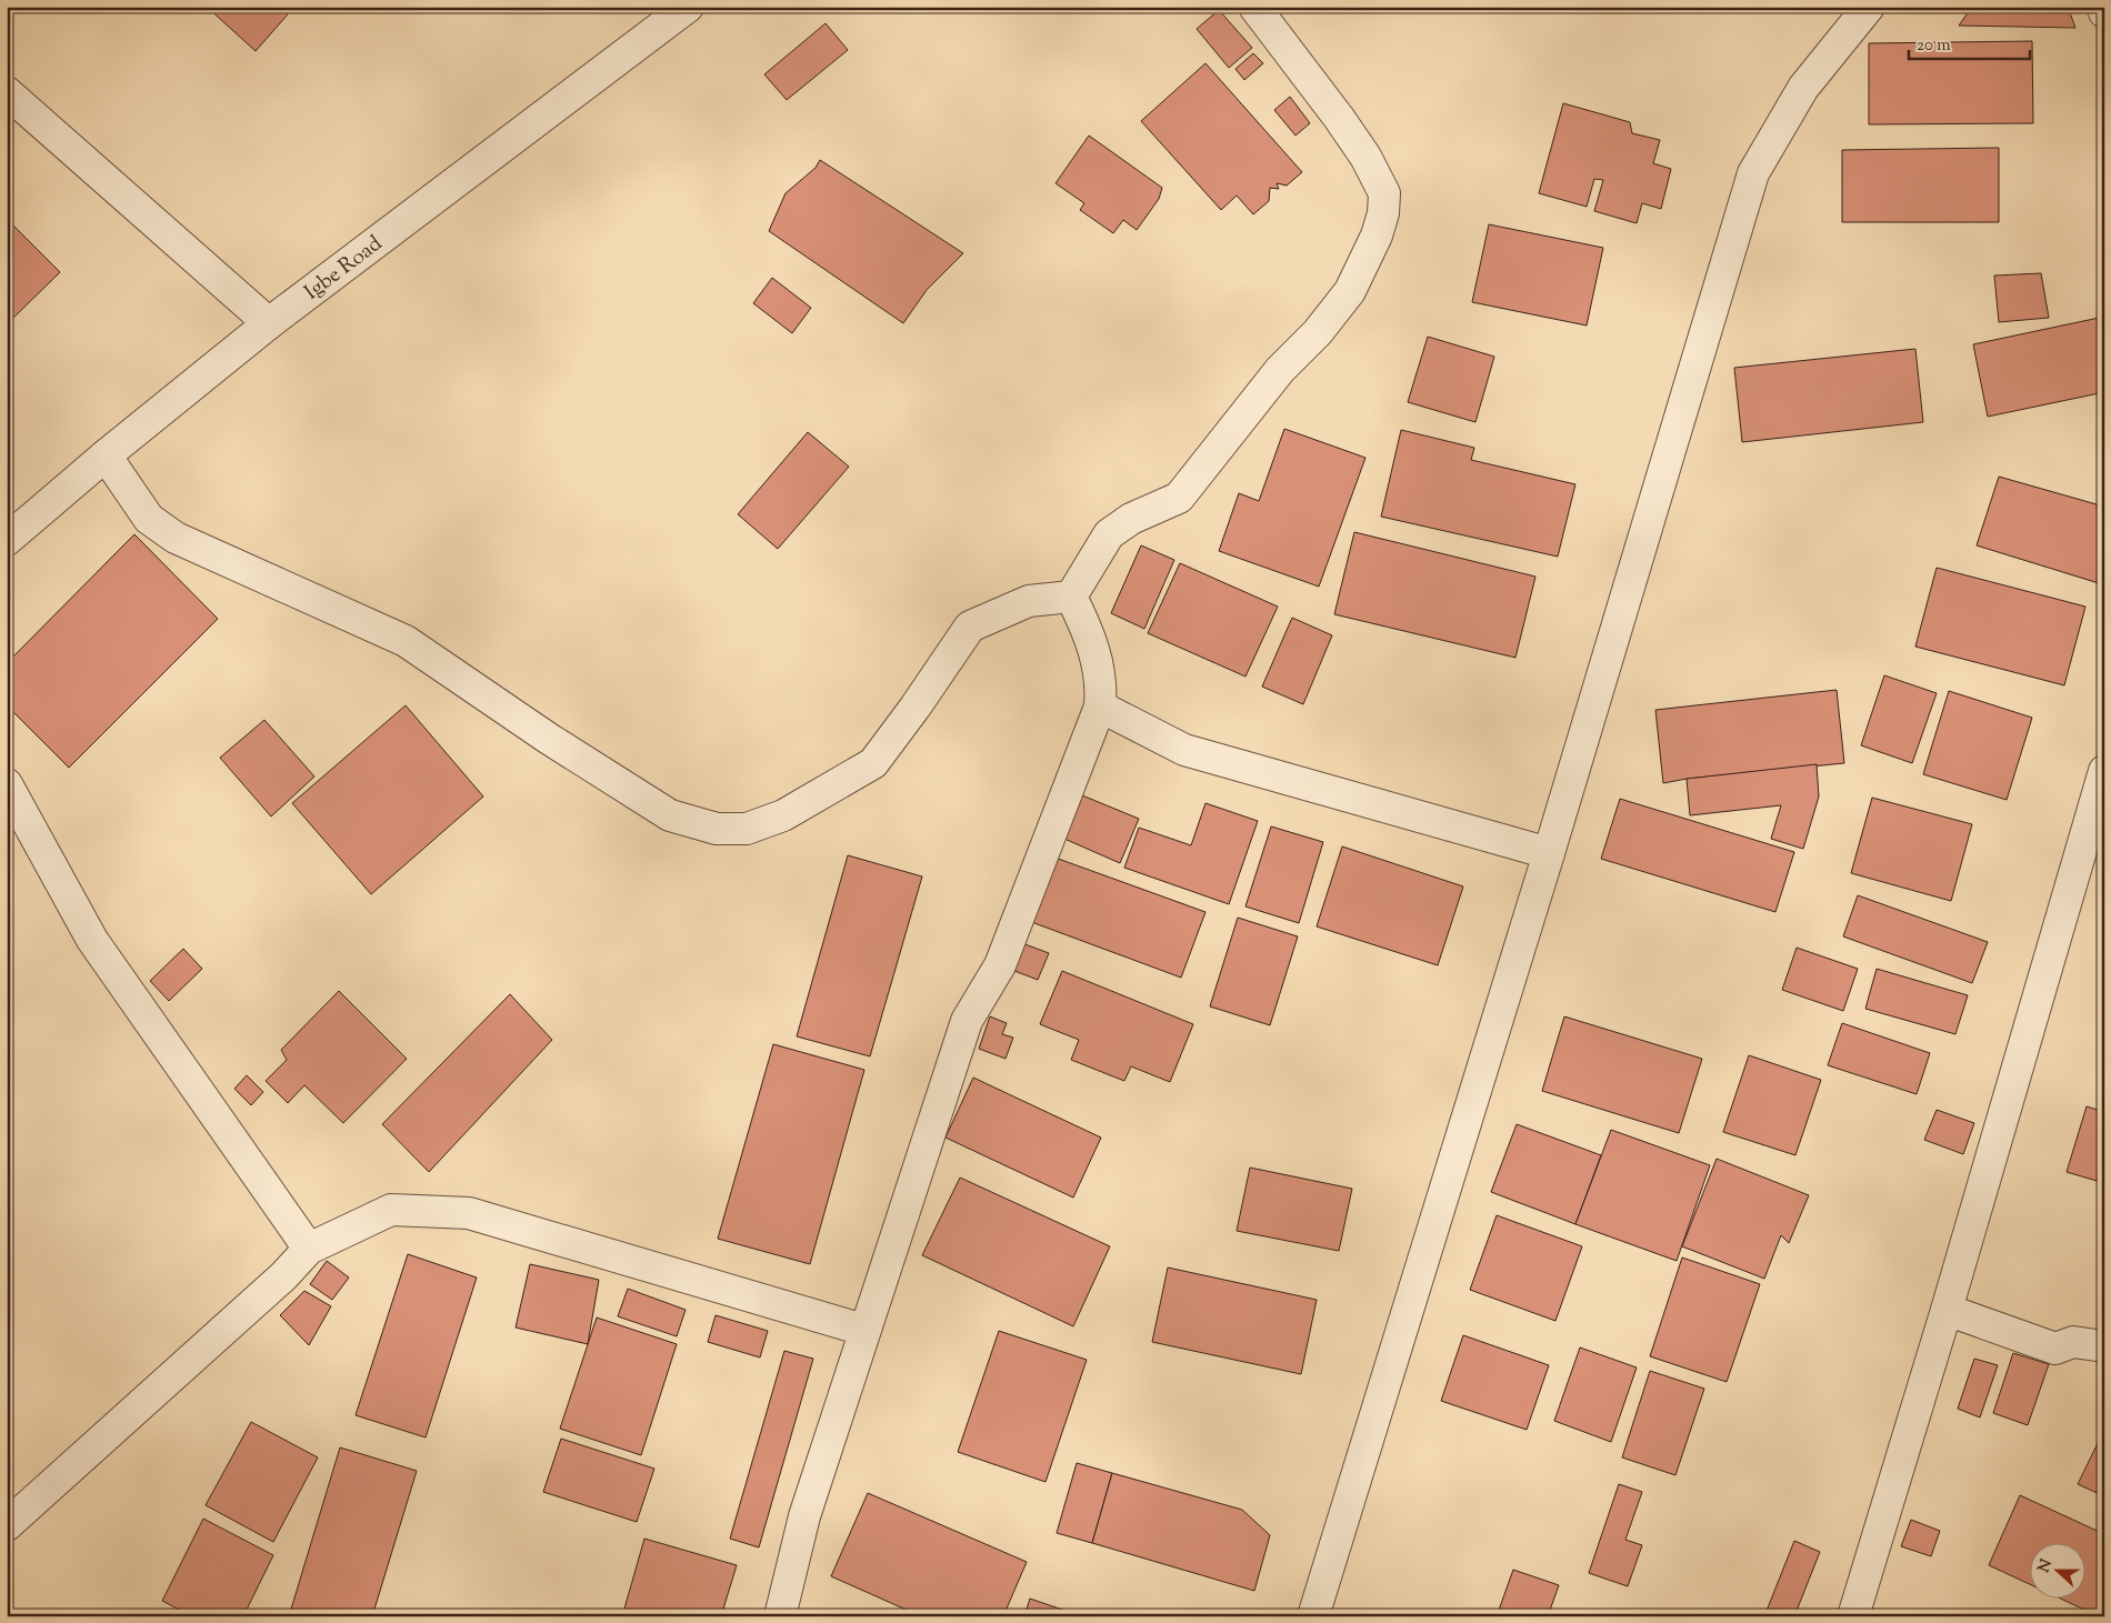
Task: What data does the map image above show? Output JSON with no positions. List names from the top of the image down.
{
  "streets": {
    "street": ["Igbe Road"]
  },
  "scale_bar": "20 m",
  "north": "left"
}
